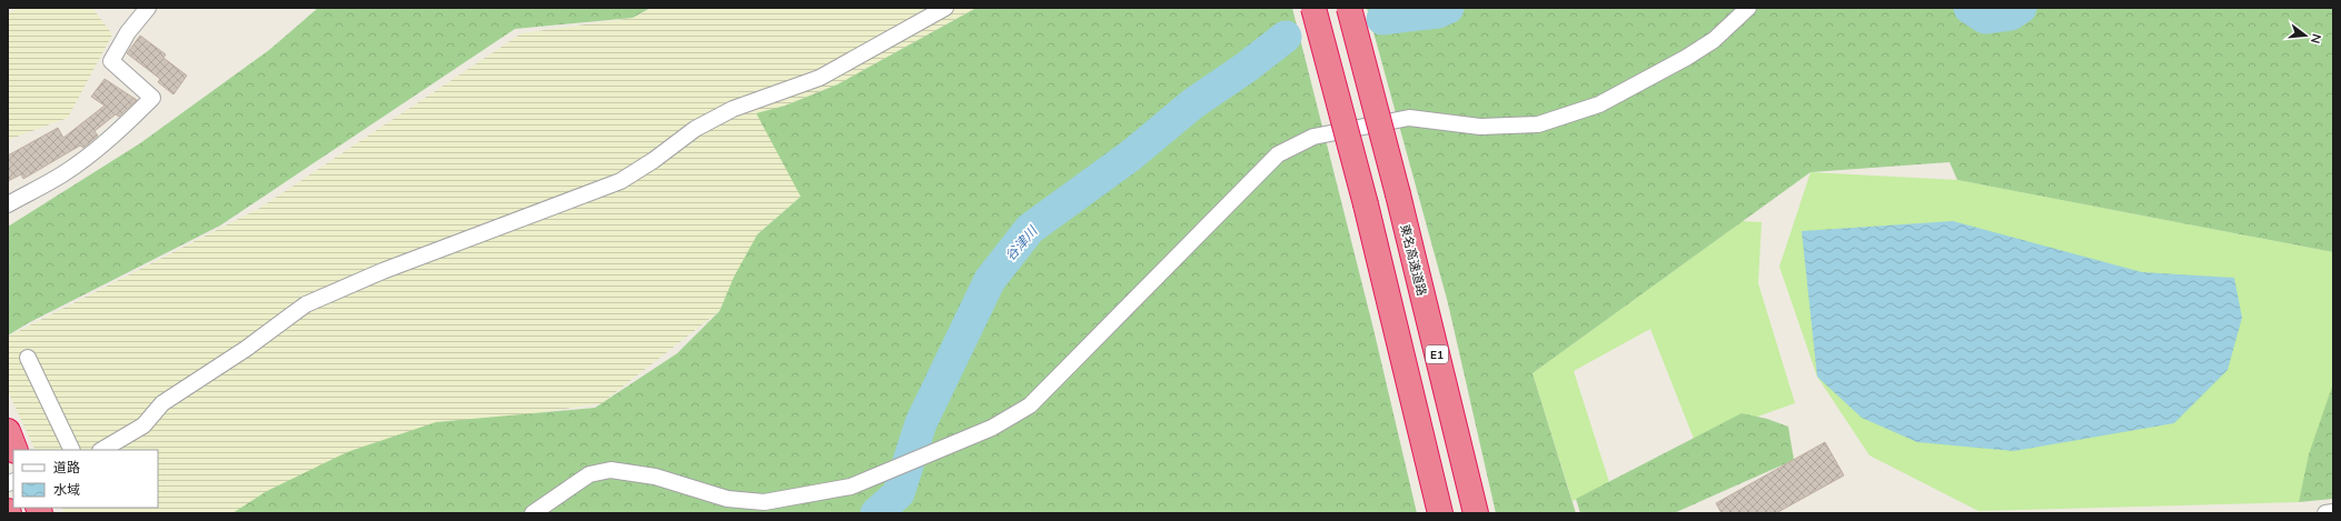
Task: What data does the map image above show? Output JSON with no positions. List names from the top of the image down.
{
  "streets": {
    "highway": ["東名高速道路", "E1"]
  },
  "water": ["谷津川"],
  "legend": ["道路", "水域"],
  "north": "right"
}
